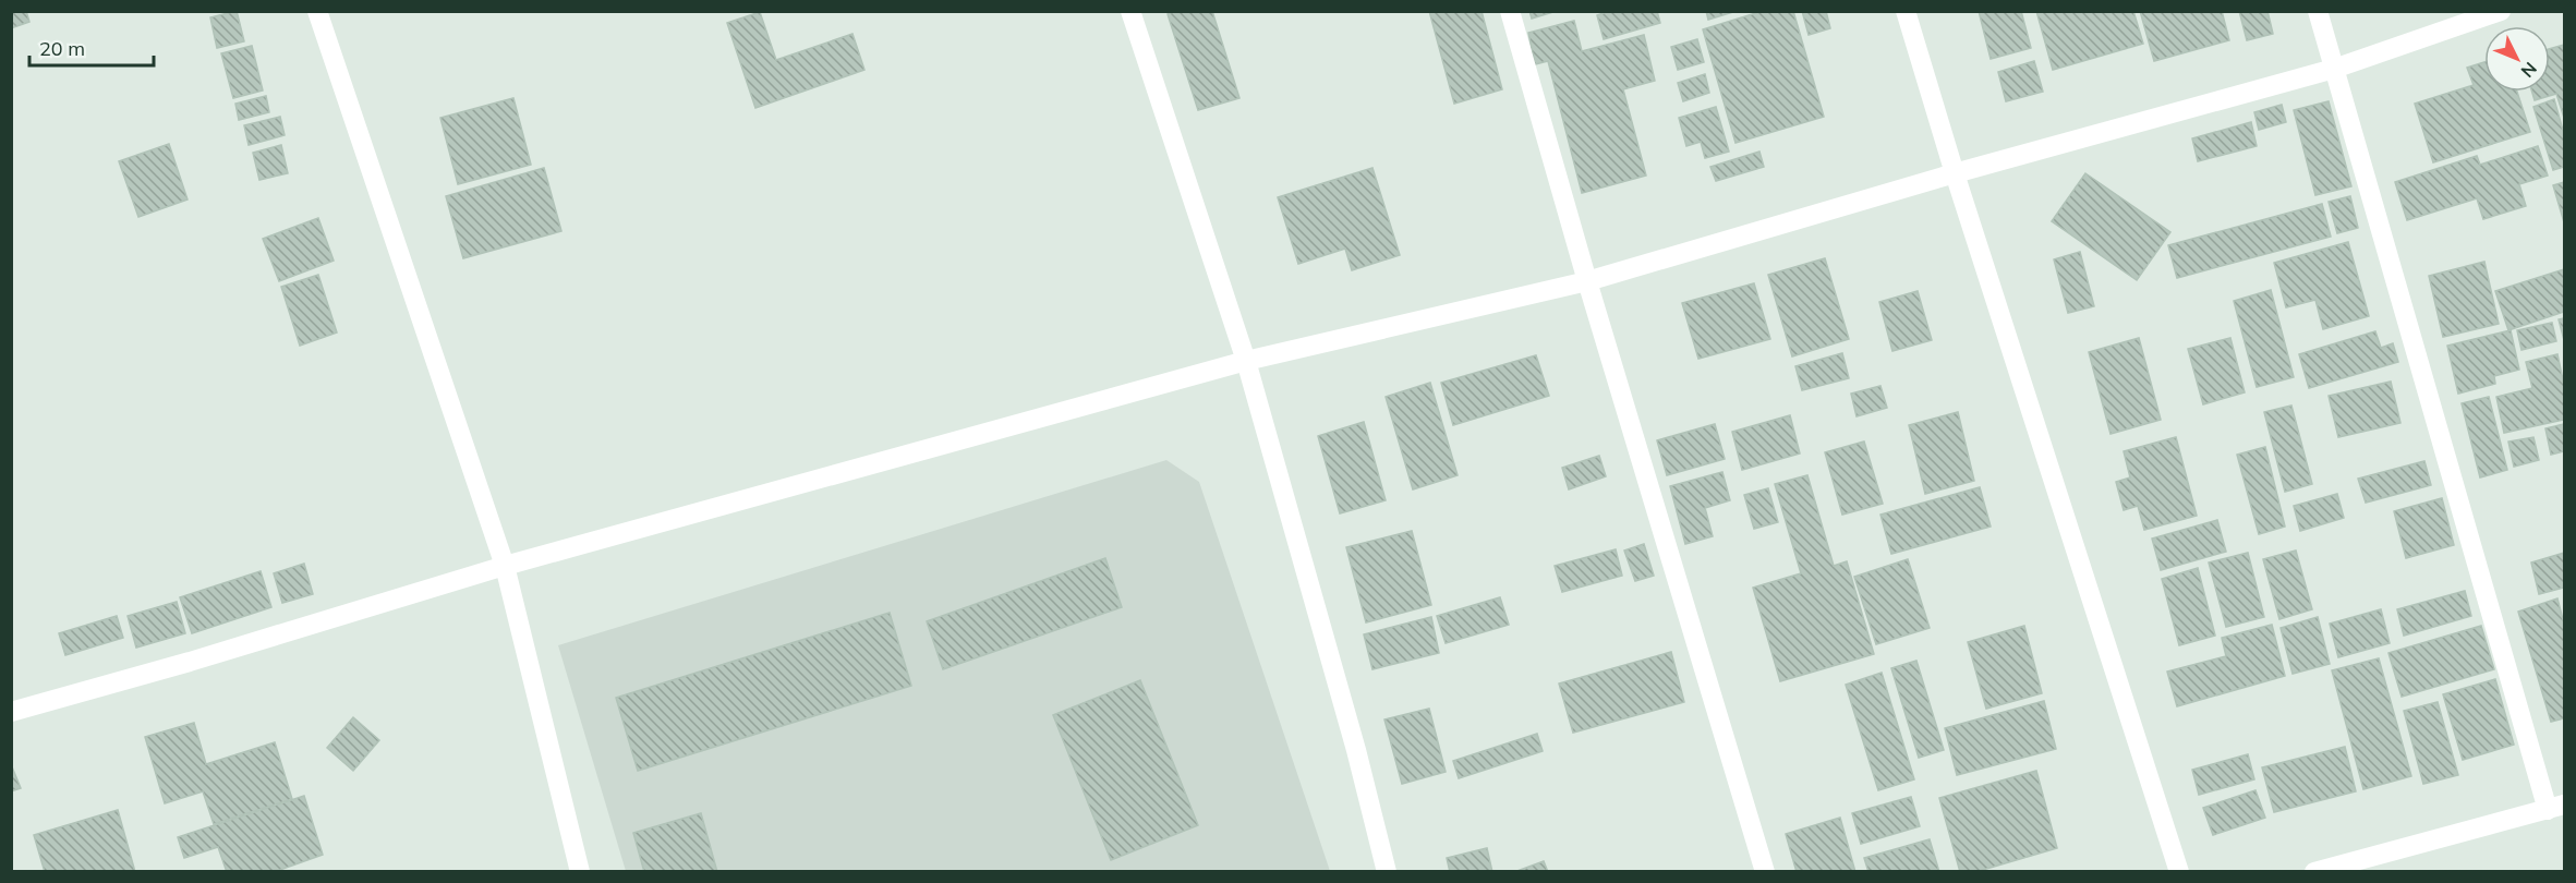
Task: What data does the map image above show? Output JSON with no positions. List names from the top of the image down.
{
  "scale_bar": "20 m",
  "north": "bottom right"
}
